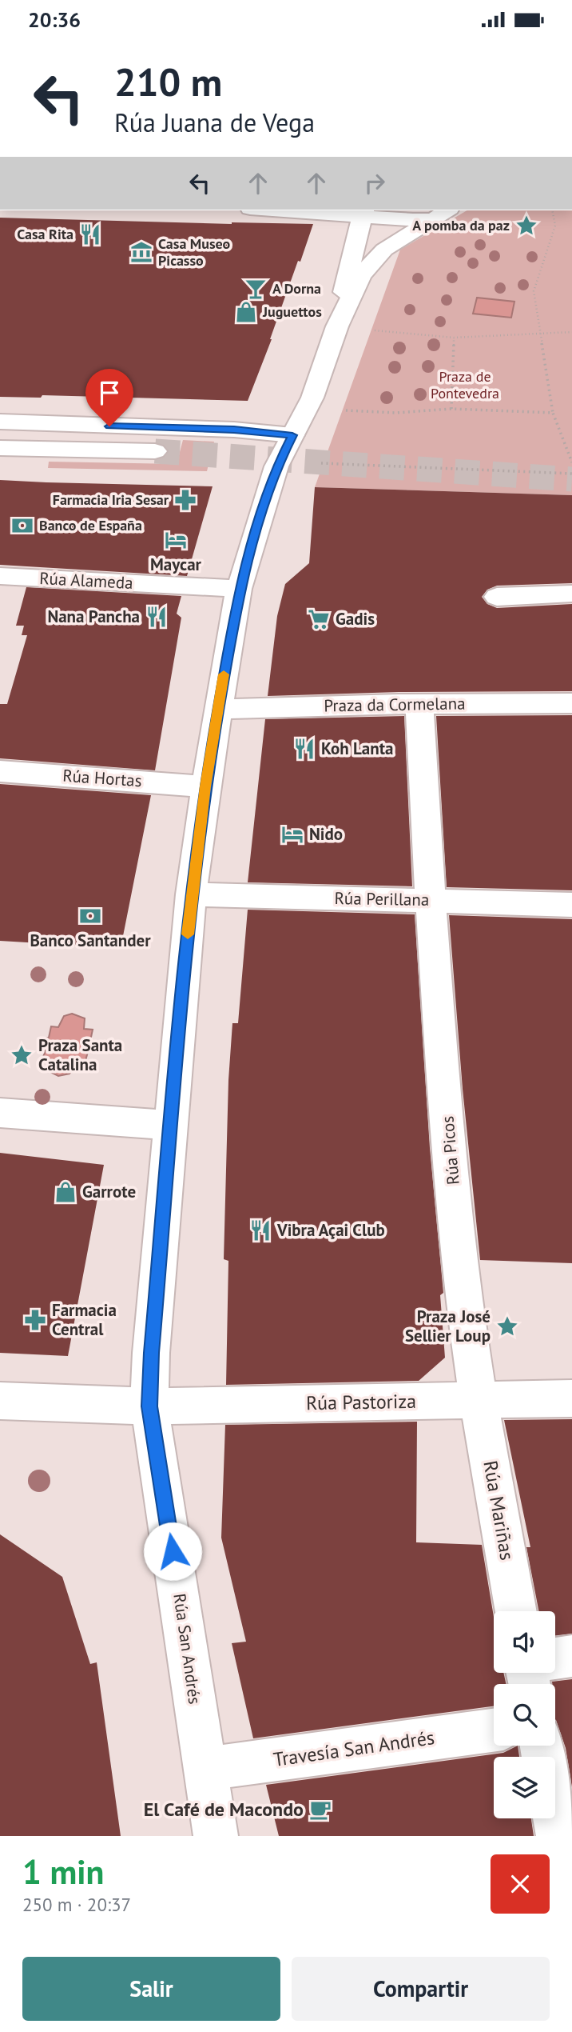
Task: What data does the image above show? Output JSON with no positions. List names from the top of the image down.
{
  "streets": {
    "street": [
      "Rúa Alameda",
      "Praza da Cormelana",
      "Rúa Hortas",
      "Rúa Perillana",
      "Rúa Picos",
      "Rúa Pastoriza",
      "Rúa Mariñas",
      "Rúa San Andrés",
      "Travesía San Andrés"
    ]
  },
  "crossings": [
    ["Rúa Alameda", "Rúa San Andrés"],
    ["Praza da Cormelana", "Rúa Picos"],
    ["Praza da Cormelana", "Rúa San Andrés"],
    ["Rúa Hortas", "Rúa San Andrés"],
    ["Rúa Perillana", "Rúa Picos"],
    ["Rúa Perillana", "Rúa San Andrés"],
    ["Rúa Picos", "Rúa Pastoriza"],
    ["Rúa Picos", "Rúa Mariñas"],
    ["Rúa Pastoriza", "Rúa Mariñas"],
    ["Rúa Pastoriza", "Rúa San Andrés"],
    ["Rúa San Andrés", "Travesía San Andrés"]
  ],
  "parks": ["Praza de Pontevedra"],
  "places": {
    "place": ["A pomba da paz", "Praza Santa Catalina", "Praza José Sellier Loup"],
    "restaurant": [
      "Casa Rita",
      "Nana Pancha",
      "Koh Lanta",
      "Vibra Açai Club"
    ],
    "museum": ["Casa Museo Picasso"],
    "bar": ["A Dorna"],
    "shop": ["Juguettos", "Garrote"],
    "pharmacy": ["Farmacia Iria Sesar", "Farmacia Central"],
    "bank": ["Banco de España", "Banco Santander"],
    "hotel": ["Maycar", "Nido"],
    "supermarket": ["Gadis"],
    "cafe": ["El Café de Macondo"]
  },
  "page": {
    "status": "20:36",
    "turn": ["210 m", "Rúa Juana de Vega"],
    "heading": ["1 min", "250 m · 20:37"],
    "buttons": ["Salir", "Compartir"]
  }
}
